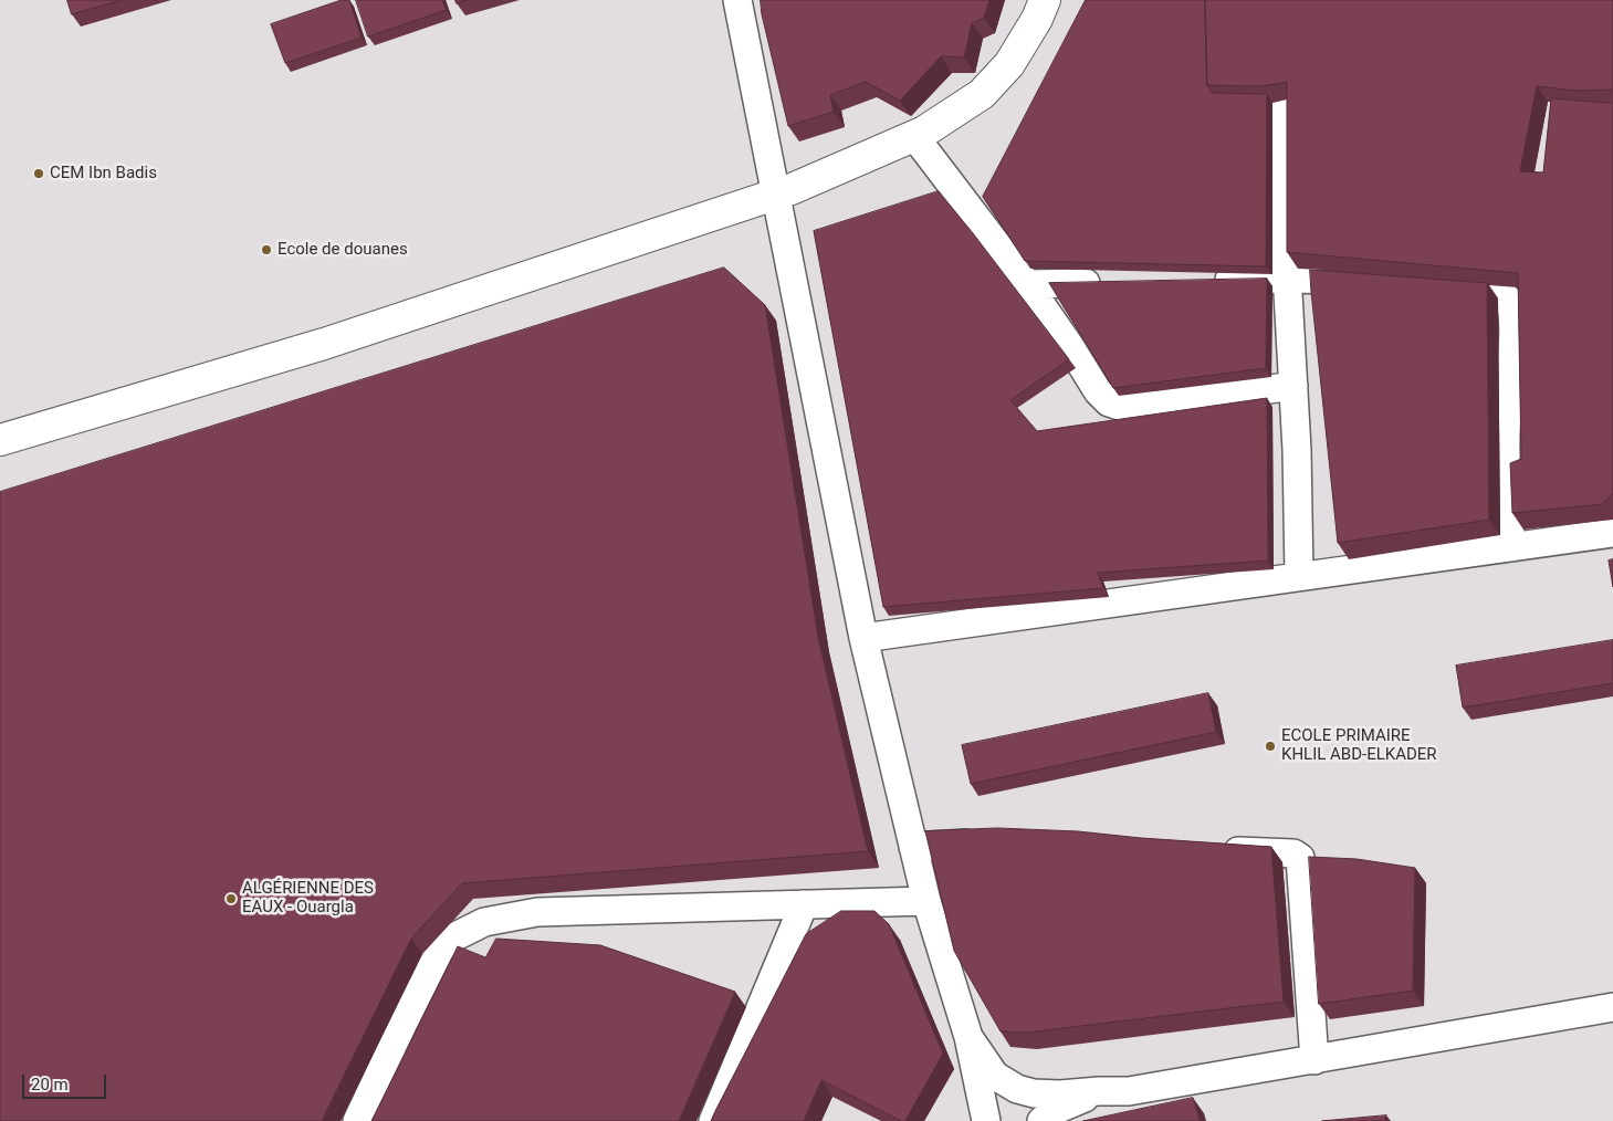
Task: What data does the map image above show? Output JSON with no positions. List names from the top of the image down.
{
  "places": [
    "CEM Ibn Badis",
    "Ecole de douanes",
    "ECOLE PRIMAIRE KHLIL ABD-ELKADER",
    "ALGÉRIENNE DES EAUX - Ouargla"
  ],
  "scale_bar": "20 m"
}
